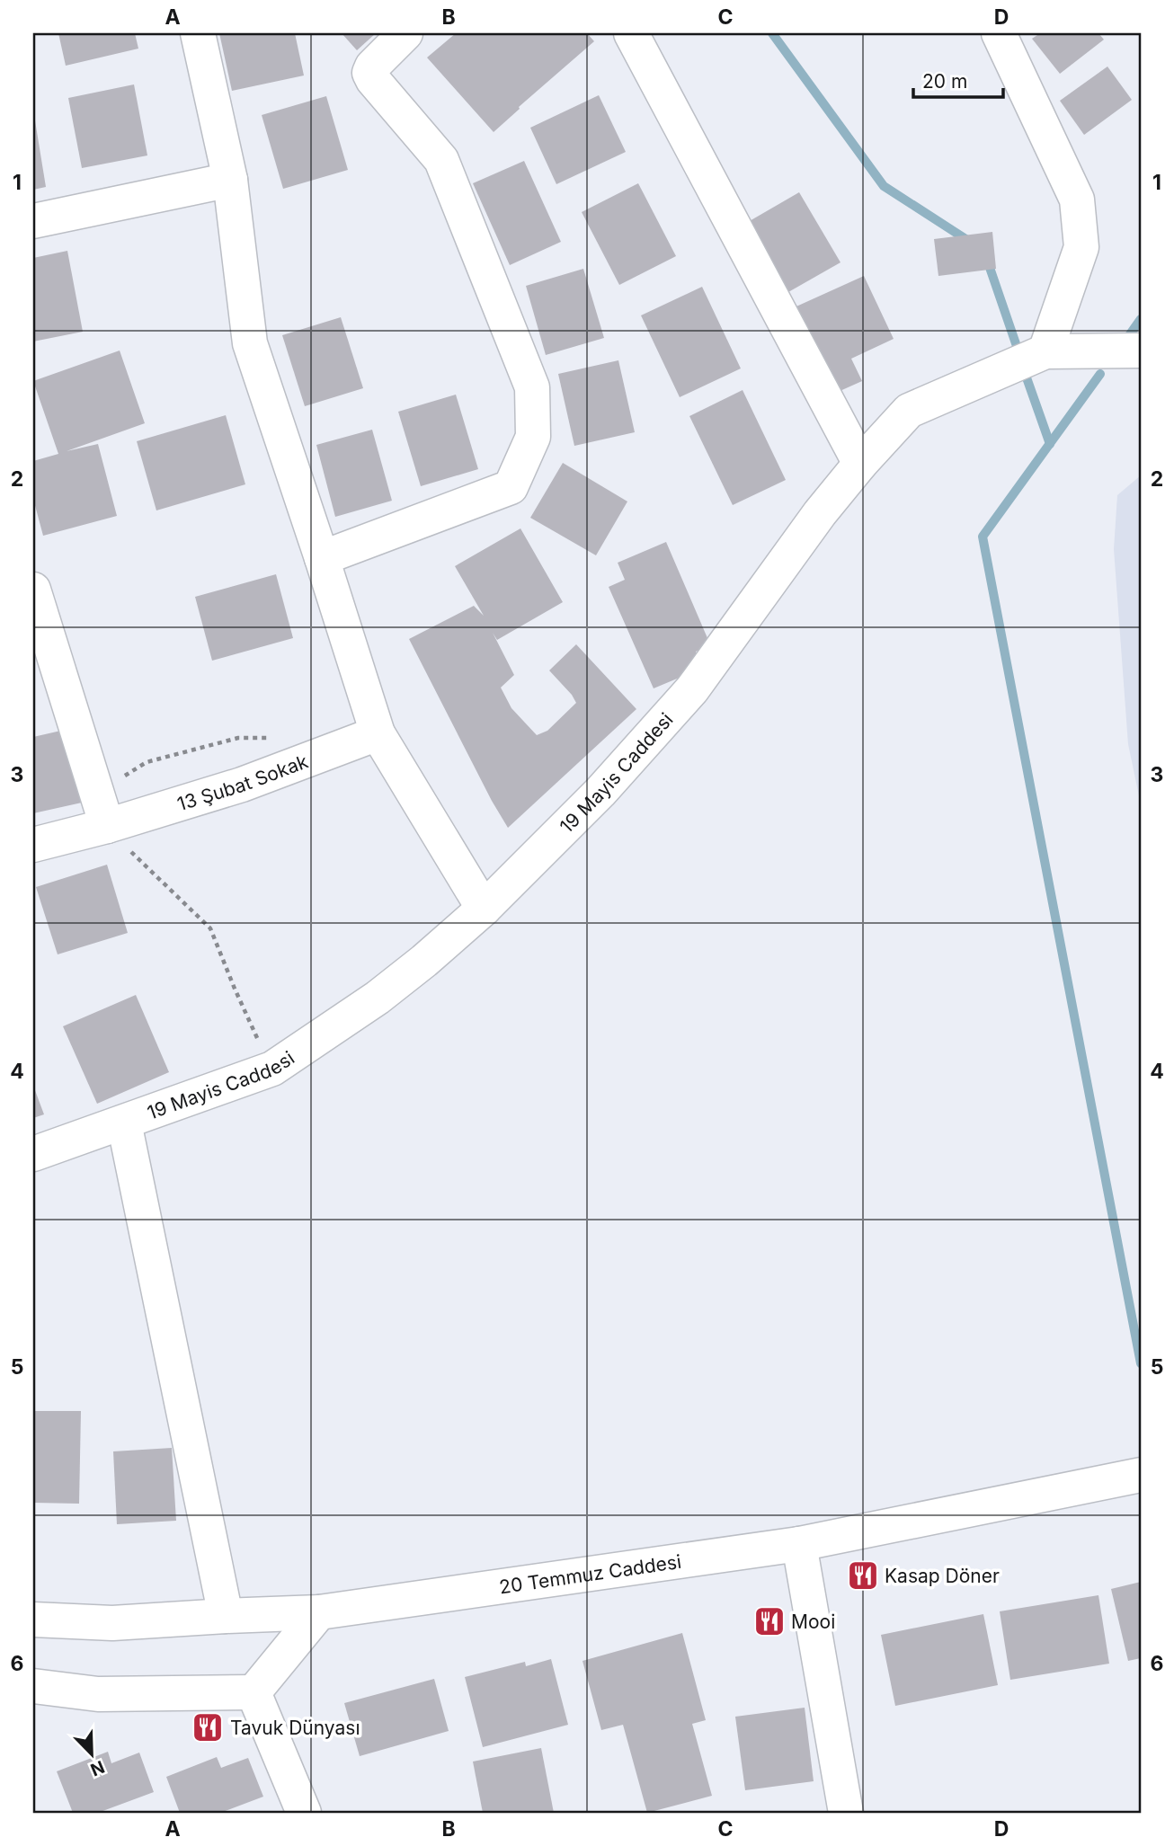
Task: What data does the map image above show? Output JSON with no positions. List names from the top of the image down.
{
  "streets": {
    "street": ["19 Mayis Caddesi", "13 Şubat Sokak", "20 Temmuz Caddesi"]
  },
  "places": {
    "restaurant": ["Kasap Döner", "Mooi", "Tavuk Dünyası"]
  },
  "scale_bar": "20 m",
  "north": "bottom right",
  "grid": {
    "columns": [
      "A",
      "B",
      "C",
      "D"
    ],
    "rows": [
      "1",
      "2",
      "3",
      "4",
      "5",
      "6"
    ]
  }
}
